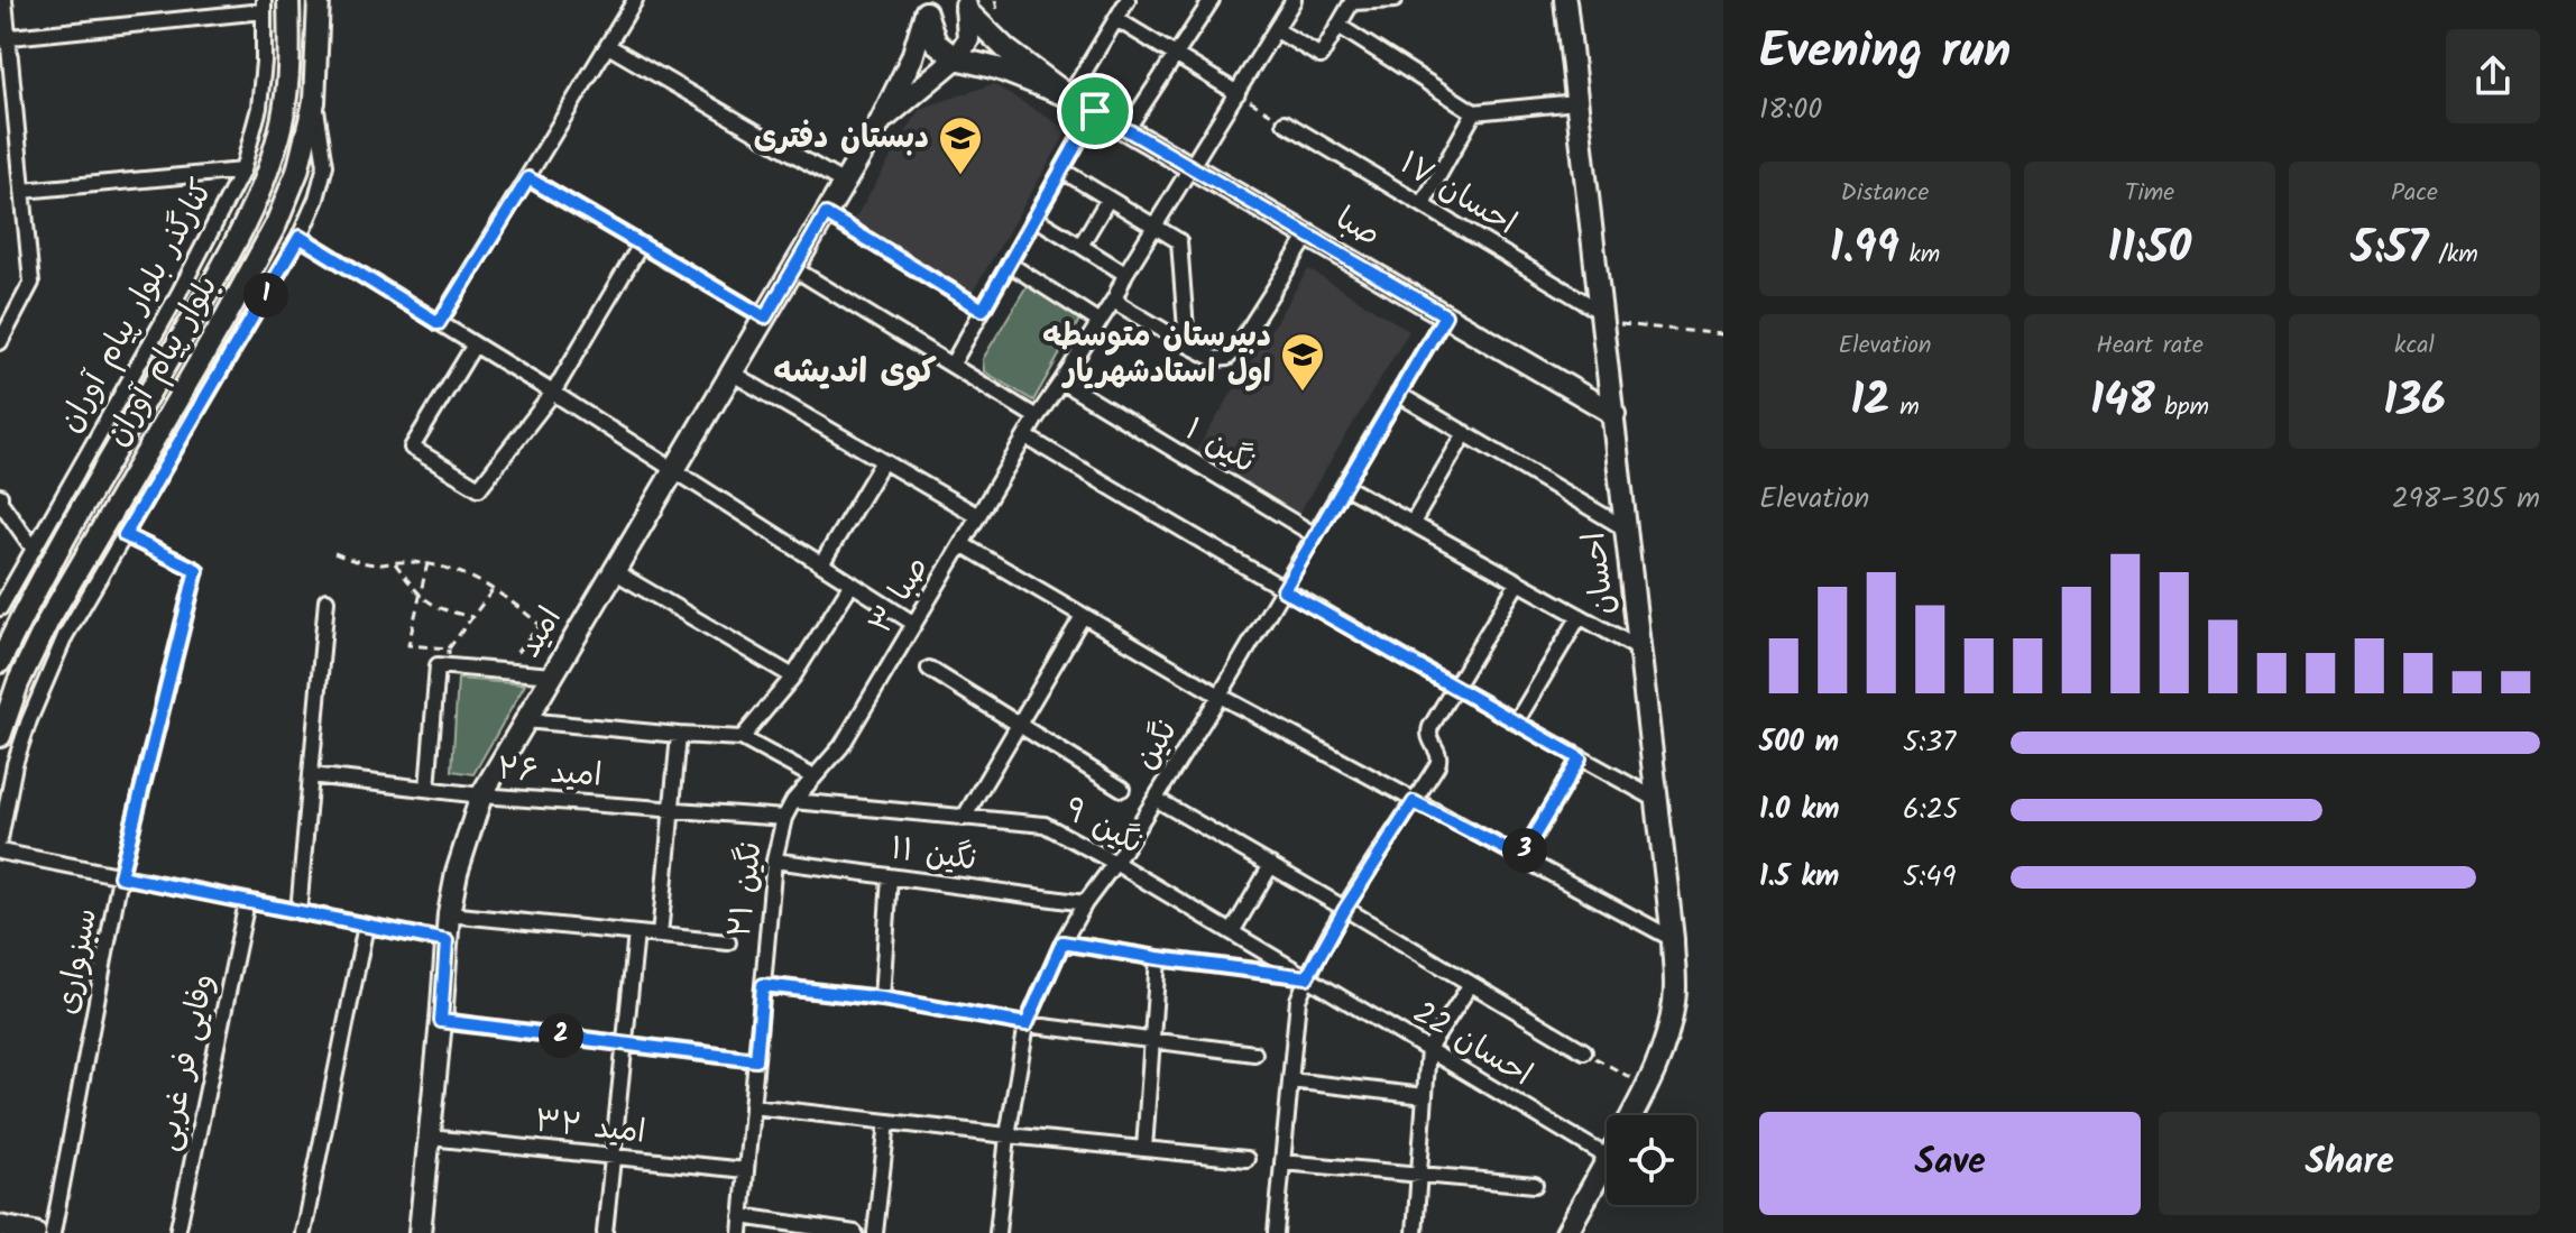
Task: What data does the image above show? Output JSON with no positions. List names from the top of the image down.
{
  "streets": {
    "main road": [
      "صبا",
      "بلوار پیام آوران",
      "احسان",
      "امید"
    ],
    "street": [
      "احسان ۱۷",
      "کنارگذر بلوار پیام آوران",
      "نگین ۱",
      "صبا ۳",
      "نگین",
      "امید ۲۶",
      "نگین ۹",
      "نگین ۱۱",
      "نگین ۲۱",
      "سبزواری",
      "احسان 22",
      "وفایی فر غربی",
      "امید ۳۲"
    ]
  },
  "crossings": [
    ["احسان ۱۷", "صبا"],
    ["احسان ۱۷", "احسان"],
    ["صبا", "احسان"],
    ["صبا", "نگین"],
    ["نگین ۱", "نگین"],
    ["صبا ۳", "نگین ۲۱"],
    ["امید", "امید ۲۶"],
    ["امید", "امید ۳۲"],
    ["نگین", "نگین ۹"],
    ["نگین", "نگین ۱۱"],
    ["امید ۲۶", "نگین ۲۱"],
    ["نگین ۹", "نگین ۲۱"],
    ["نگین ۹", "احسان 22"],
    ["نگین ۱۱", "نگین ۲۱"],
    ["نگین ۲۱", "امید ۳۲"]
  ],
  "districts": ["کوی اندیشه"],
  "places": {
    "school or university": ["دبستان دفتری", "دبیرستان متوسطه اول استادشهریار"]
  },
  "page": {
    "heading": ["Evening run", "18:00"],
    "stats": [
      ["Distance", "1.99 km"],
      ["Time", "11:50"],
      ["Pace", "5:57 /km"],
      ["Elevation", "12 m"],
      ["Heart rate", "148 bpm"],
      ["kcal", "136"]
    ],
    "pins": ["1", "3", "2"],
    "chart": ["Elevation", "298–305 m"],
    "list": [
      {
        "name": "500 m",
        "note": "5:37"
      },
      {
        "name": "1.0 km",
        "note": "6:25"
      },
      {
        "name": "1.5 km",
        "note": "5:49"
      }
    ],
    "buttons": ["Save", "Share"]
  }
}
